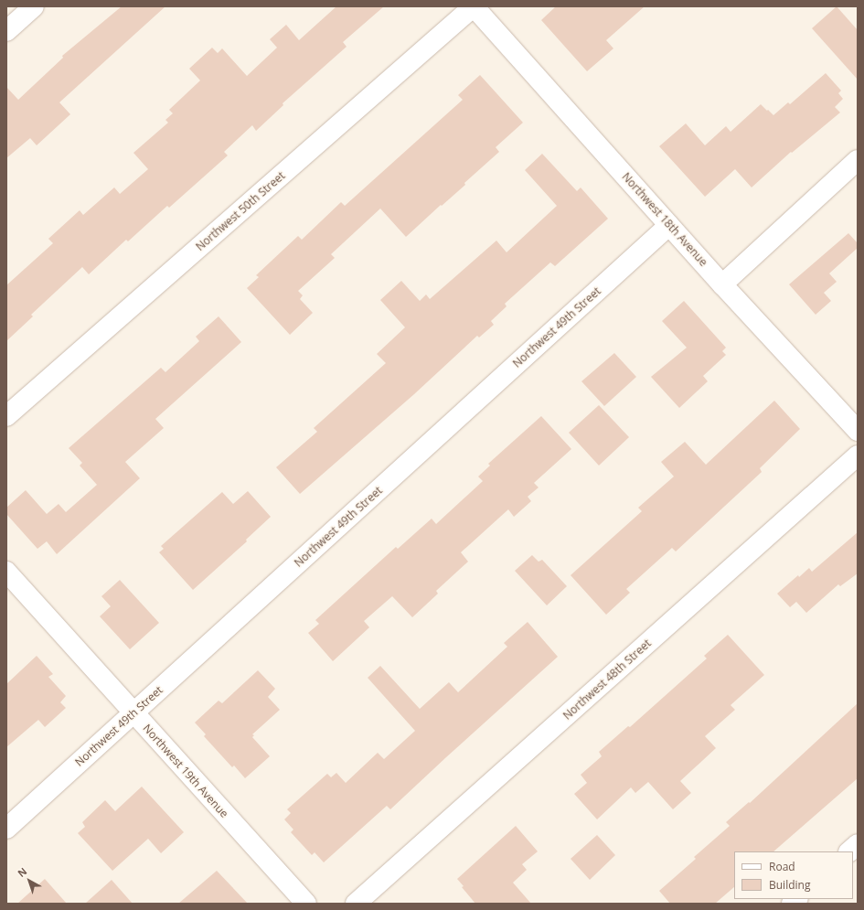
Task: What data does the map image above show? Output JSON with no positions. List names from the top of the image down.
{
  "streets": {
    "street": [
      "Northwest 50th Street",
      "Northwest 18th Avenue",
      "Northwest 49th Street",
      "Northwest 48th Street",
      "Northwest 19th Avenue"
    ]
  },
  "crossings": [
    ["Northwest 50th Street", "Northwest 18th Avenue"],
    ["Northwest 18th Avenue", "Northwest 49th Street"],
    ["Northwest 49th Street", "Northwest 19th Avenue"]
  ],
  "legend": ["Road", "Building"],
  "north": "top left"
}
